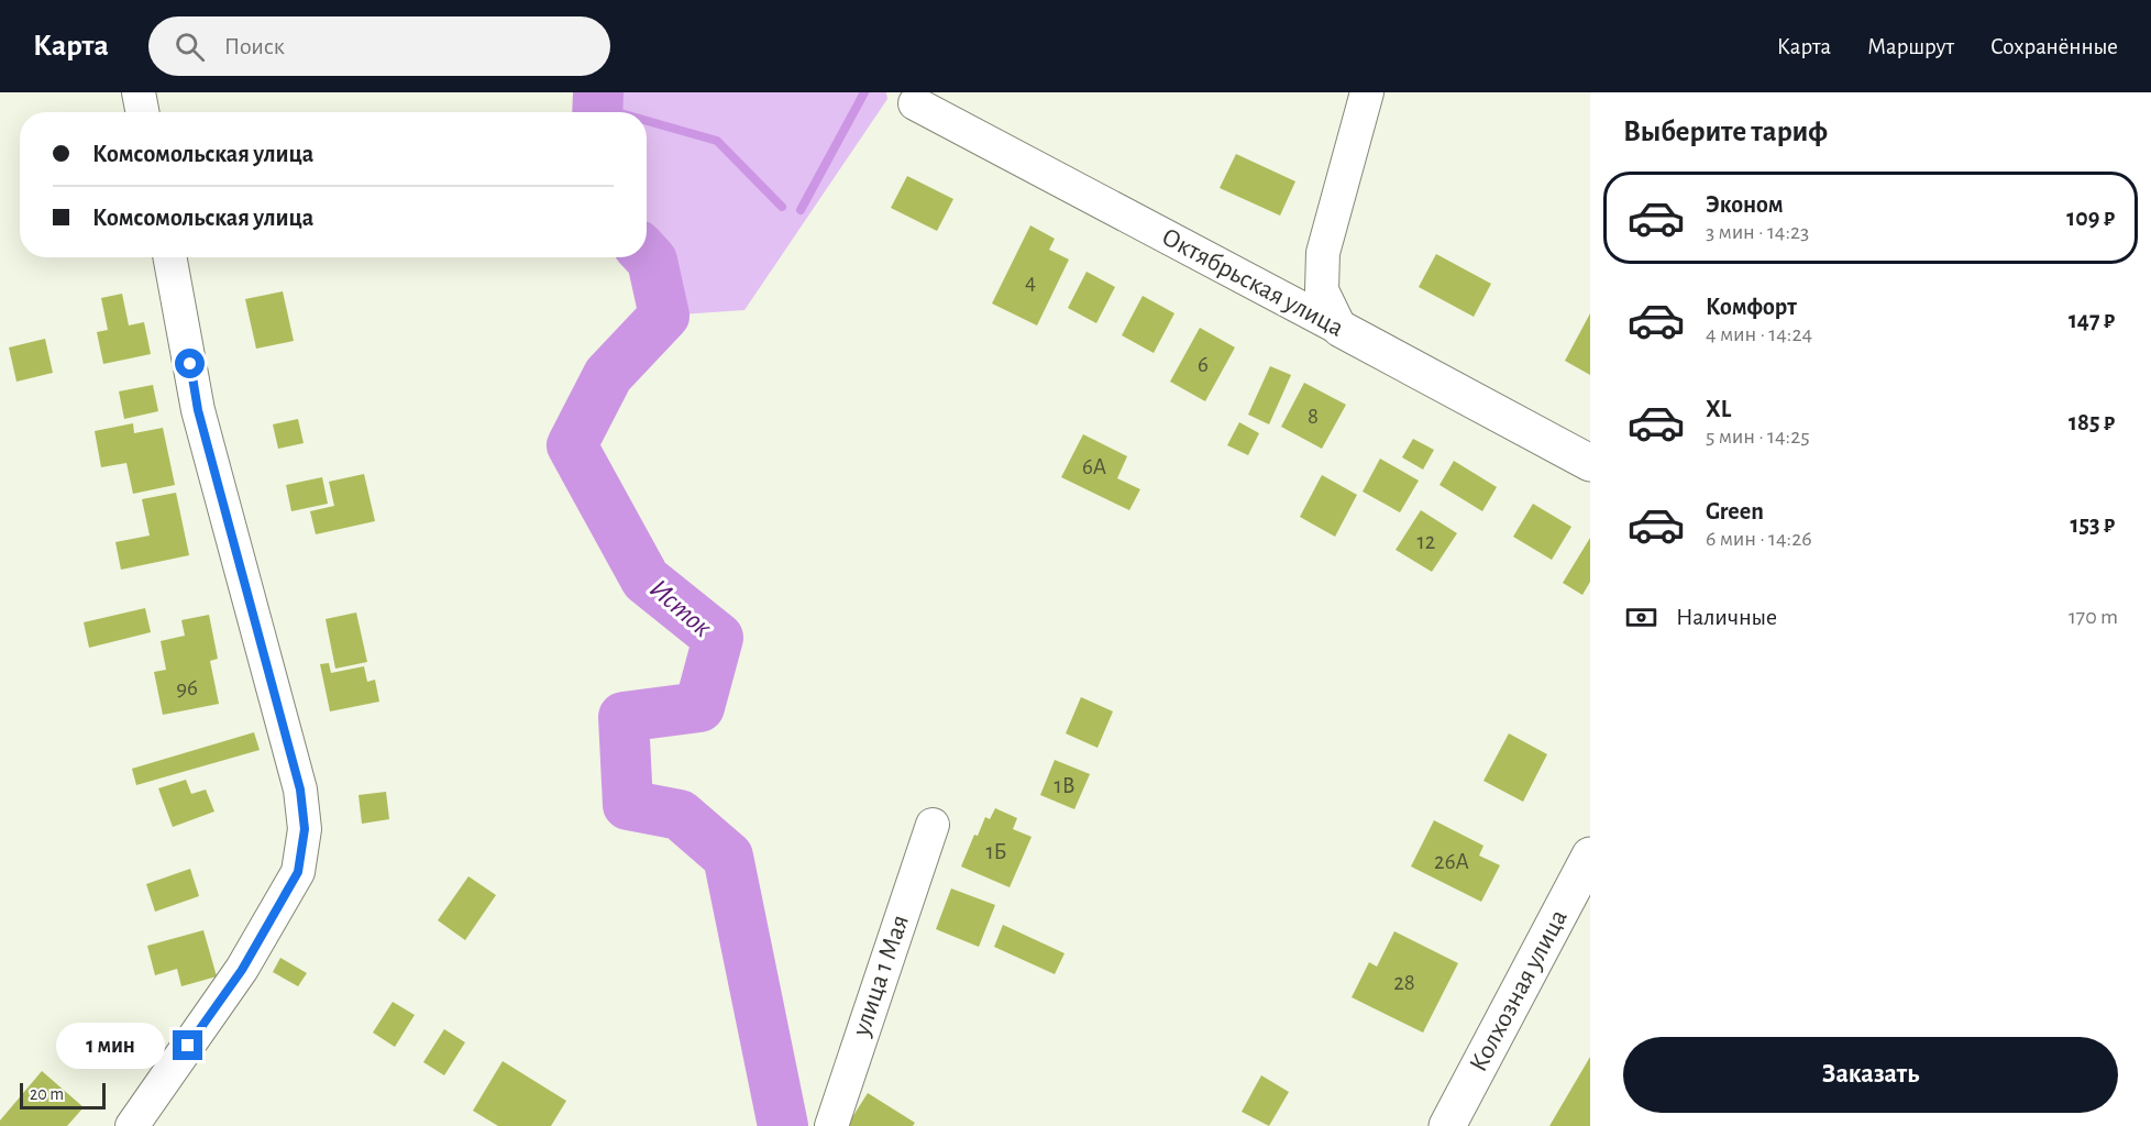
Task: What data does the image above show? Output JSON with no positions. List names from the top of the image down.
{
  "streets": {
    "street": ["Октябрьская улица", "улица 1 Мая", "Колхозная улица"]
  },
  "water": ["Исток"],
  "house_numbers": [
    "4",
    "6",
    "8",
    "6А",
    "12",
    "96",
    "1В",
    "1Б",
    "26А",
    "28"
  ],
  "scale_bar": "20 m",
  "page": {
    "header": "Карта",
    "search": "Поиск",
    "nav": ["Карта", "Маршрут", "Сохранённые"],
    "heading": "Выберите тариф",
    "banner": ["Комсомольская улица", "Комсомольская улица"],
    "list": [
      {
        "name": "Эконом",
        "note": "3 мин · 14:23",
        "value": "109 ₽"
      },
      {
        "name": "Комфорт",
        "note": "4 мин · 14:24",
        "value": "147 ₽"
      },
      {
        "name": "XL",
        "note": "5 мин · 14:25",
        "value": "185 ₽"
      },
      {
        "name": "Green",
        "note": "6 мин · 14:26",
        "value": "153 ₽"
      }
    ],
    "pay": ["Наличные", "170 m"],
    "bubble": "1 мин",
    "buttons": "Заказать",
    "scale": "20 m"
  }
}
